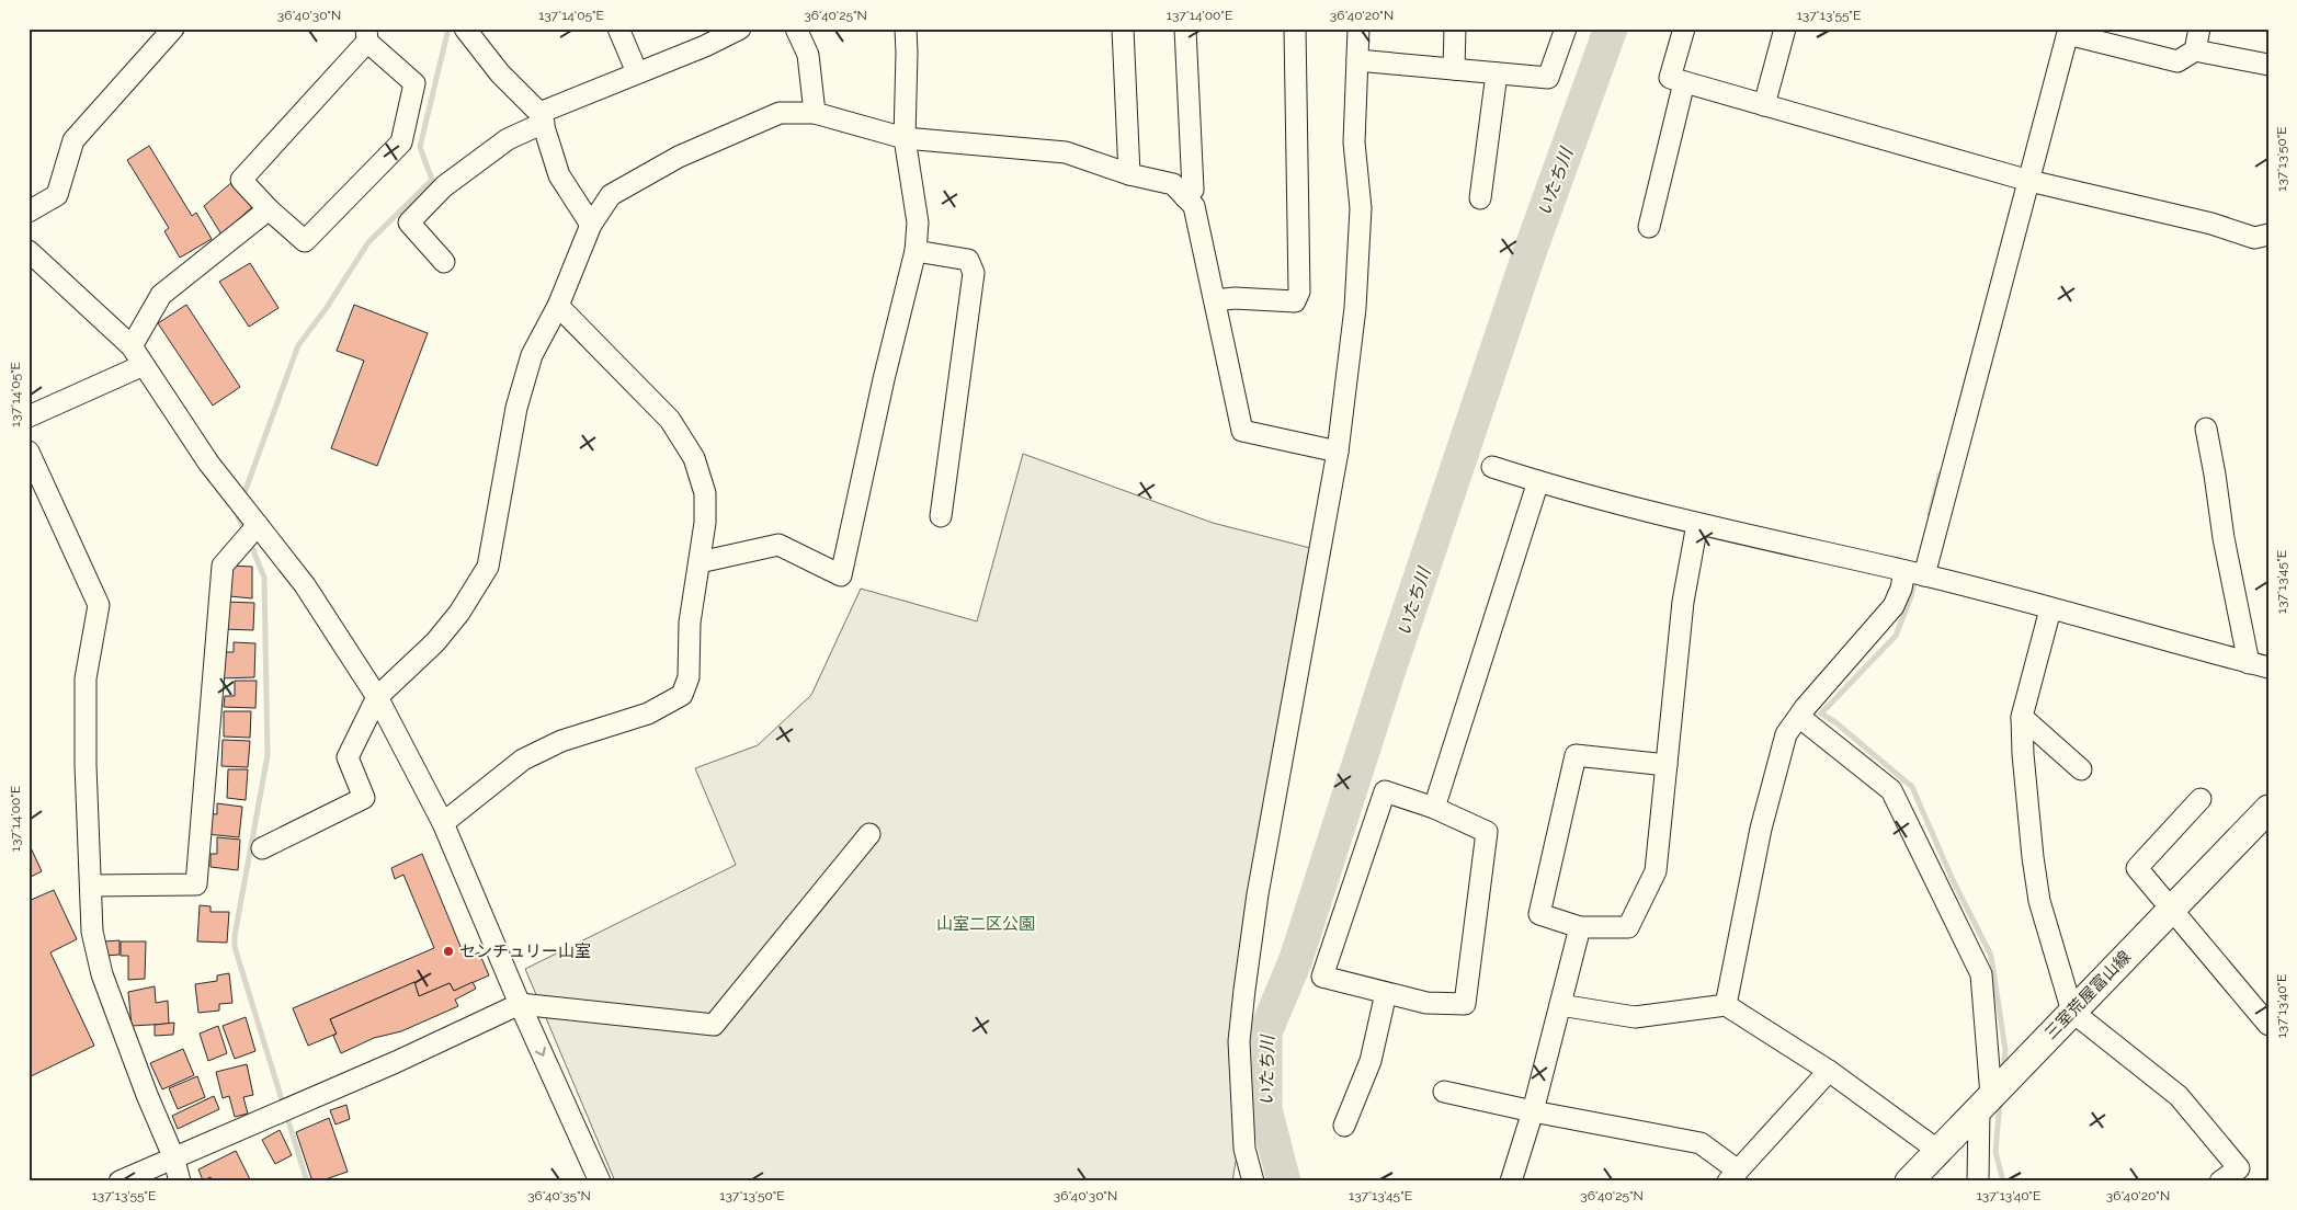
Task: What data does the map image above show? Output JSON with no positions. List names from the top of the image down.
{
  "streets": {
    "main road": ["三室荒屋富山線"]
  },
  "water": ["いたち川"],
  "parks": ["山室二区公園"],
  "places": ["センチュリー山室"],
  "coordinates": [
    "36°40'30\"N",
    "137°14'05\"E",
    "36°40'25\"N",
    "137°14'00\"E",
    "36°40'20\"N",
    "137°13'55\"E",
    "137°13'50\"E",
    "137°13'45\"E",
    "137°13'40\"E",
    "36°40'35\"N"
  ]
}
